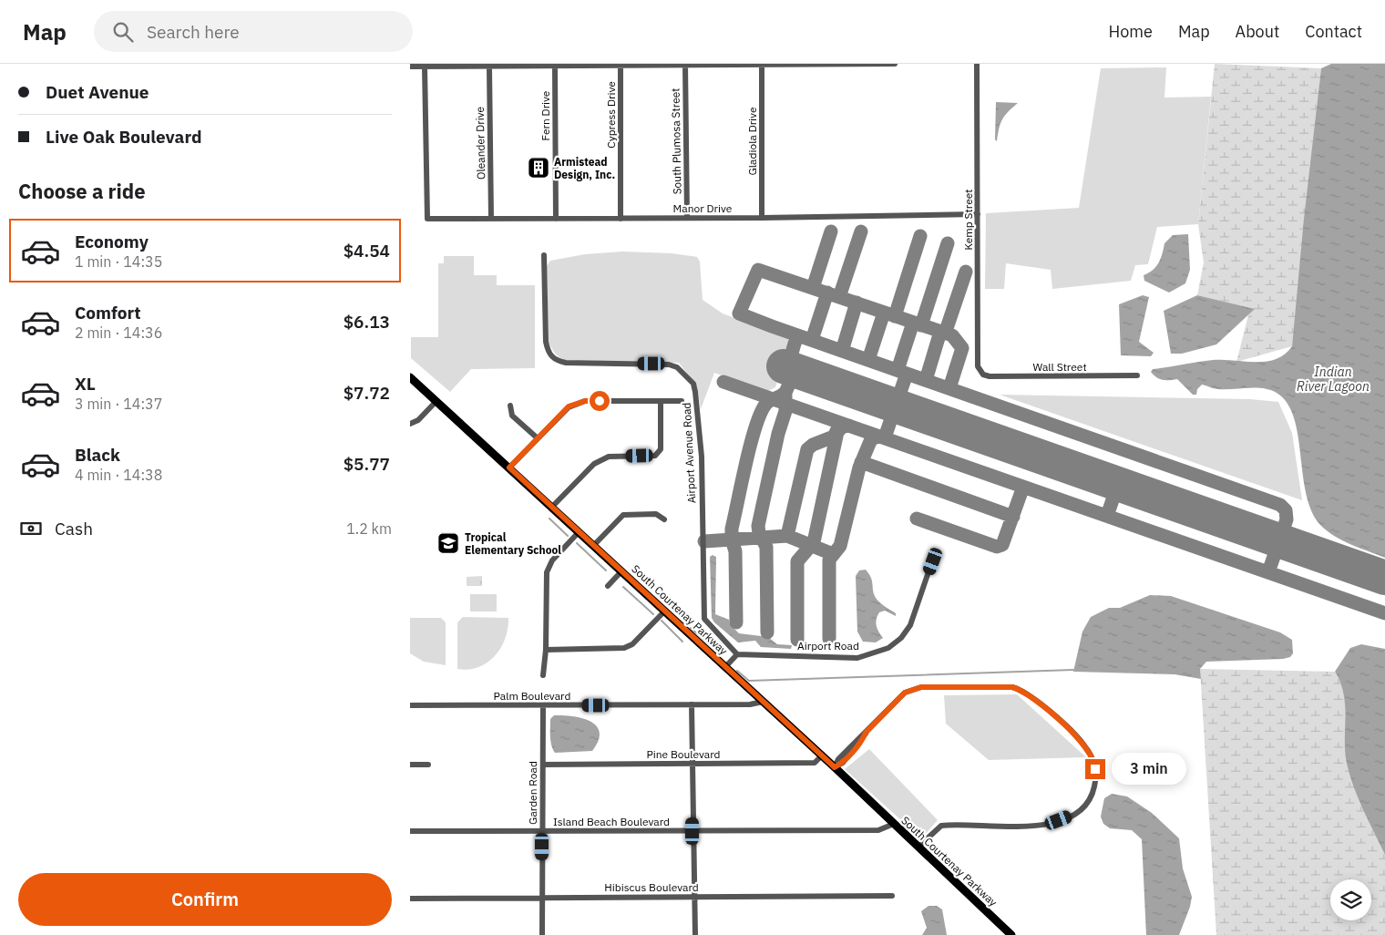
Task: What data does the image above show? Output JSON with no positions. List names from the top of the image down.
{
  "streets": {
    "main road": ["South Courtenay Parkway"],
    "street": [
      "Cypress Drive",
      "Fern Drive",
      "South Plumosa Street",
      "Gladiola Drive",
      "Oleander Drive",
      "Manor Drive",
      "Kemp Street",
      "Wall Street",
      "Airport Avenue Road",
      "Airport Road",
      "Palm Boulevard",
      "Pine Boulevard",
      "Garden Road",
      "Island Beach Boulevard",
      "Hibiscus Boulevard"
    ]
  },
  "crossings": [
    ["Cypress Drive", "Manor Drive"],
    ["Fern Drive", "Manor Drive"],
    ["South Plumosa Street", "Manor Drive"],
    ["Gladiola Drive", "Manor Drive"],
    ["Oleander Drive", "Manor Drive"],
    ["Manor Drive", "Kemp Street"],
    ["Kemp Street", "Wall Street"],
    ["Airport Avenue Road", "Airport Road"],
    ["South Courtenay Parkway", "Palm Boulevard"],
    ["South Courtenay Parkway", "Pine Boulevard"],
    ["South Courtenay Parkway", "Island Beach Boulevard"],
    ["Palm Boulevard", "Garden Road"],
    ["Pine Boulevard", "Garden Road"],
    ["Garden Road", "Island Beach Boulevard"],
    ["Garden Road", "Hibiscus Boulevard"]
  ],
  "water": ["Indian River Lagoon"],
  "places": {
    "building": ["Armistead Design, Inc."],
    "school or university": ["Tropical Elementary School"]
  },
  "page": {
    "header": "Map",
    "search": "Search here",
    "nav": [
      "Home",
      "Map",
      "About",
      "Contact"
    ],
    "banner": ["Duet Avenue", "Live Oak Boulevard"],
    "heading": "Choose a ride",
    "list": [
      {
        "name": "Economy",
        "note": "1 min · 14:35",
        "value": "$4.54"
      },
      {
        "name": "Comfort",
        "note": "2 min · 14:36",
        "value": "$6.13"
      },
      {
        "name": "XL",
        "note": "3 min · 14:37",
        "value": "$7.72"
      },
      {
        "name": "Black",
        "note": "4 min · 14:38",
        "value": "$5.77"
      }
    ],
    "pay": ["Cash", "1.2 km"],
    "bubble": "3 min",
    "buttons": "Confirm"
  }
}
